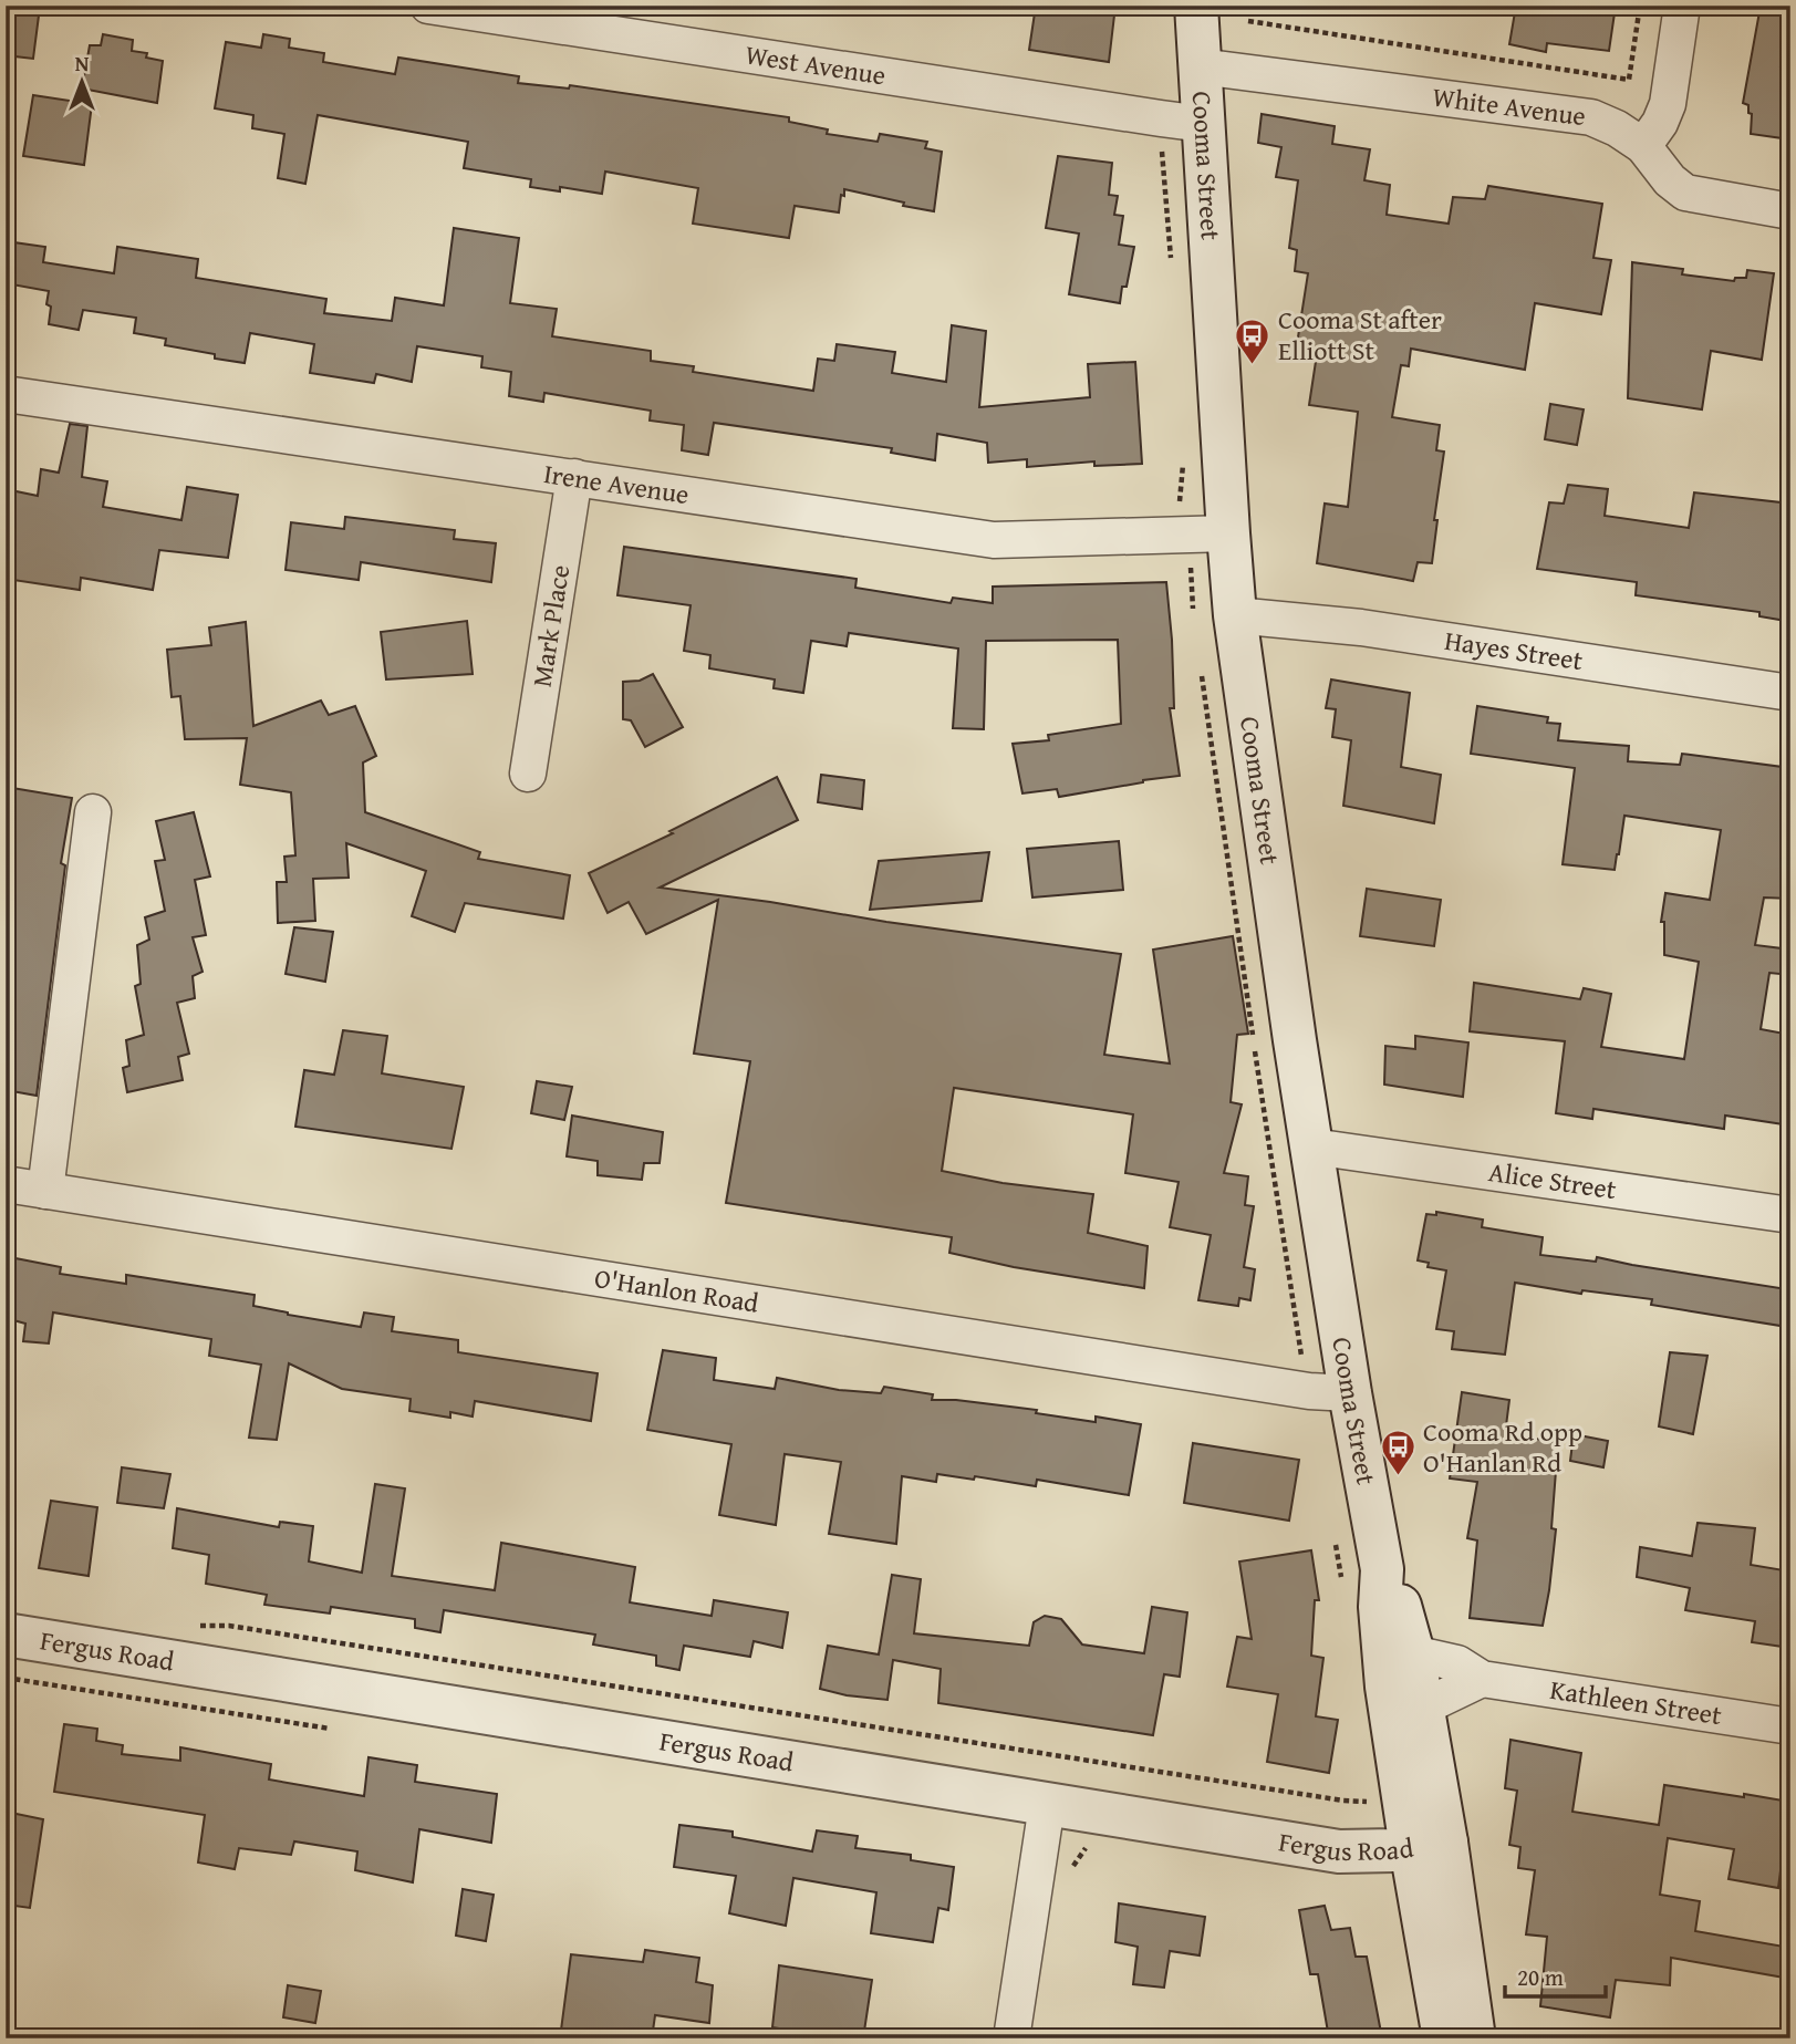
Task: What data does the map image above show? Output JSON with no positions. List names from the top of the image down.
{
  "streets": {
    "main road": ["Cooma Street", "Fergus Road"],
    "street": [
      "West Avenue",
      "White Avenue",
      "Irene Avenue",
      "Mark Place",
      "Hayes Street",
      "Alice Street",
      "O'Hanlon Road",
      "Kathleen Street"
    ]
  },
  "crossings": [
    ["West Avenue", "Cooma Street"],
    ["White Avenue", "Cooma Street"],
    ["Cooma Street", "Irene Avenue"],
    ["Cooma Street", "Hayes Street"],
    ["Cooma Street", "Alice Street"],
    ["Cooma Street", "O'Hanlon Road"],
    ["Cooma Street", "Fergus Road"],
    ["Cooma Street", "Kathleen Street"],
    ["Irene Avenue", "Mark Place"]
  ],
  "places": {
    "bus stop": ["Cooma St after Elliott St", "Cooma Rd opp O'Hanlan Rd"]
  },
  "scale_bar": "20 m",
  "north": "top"
}
